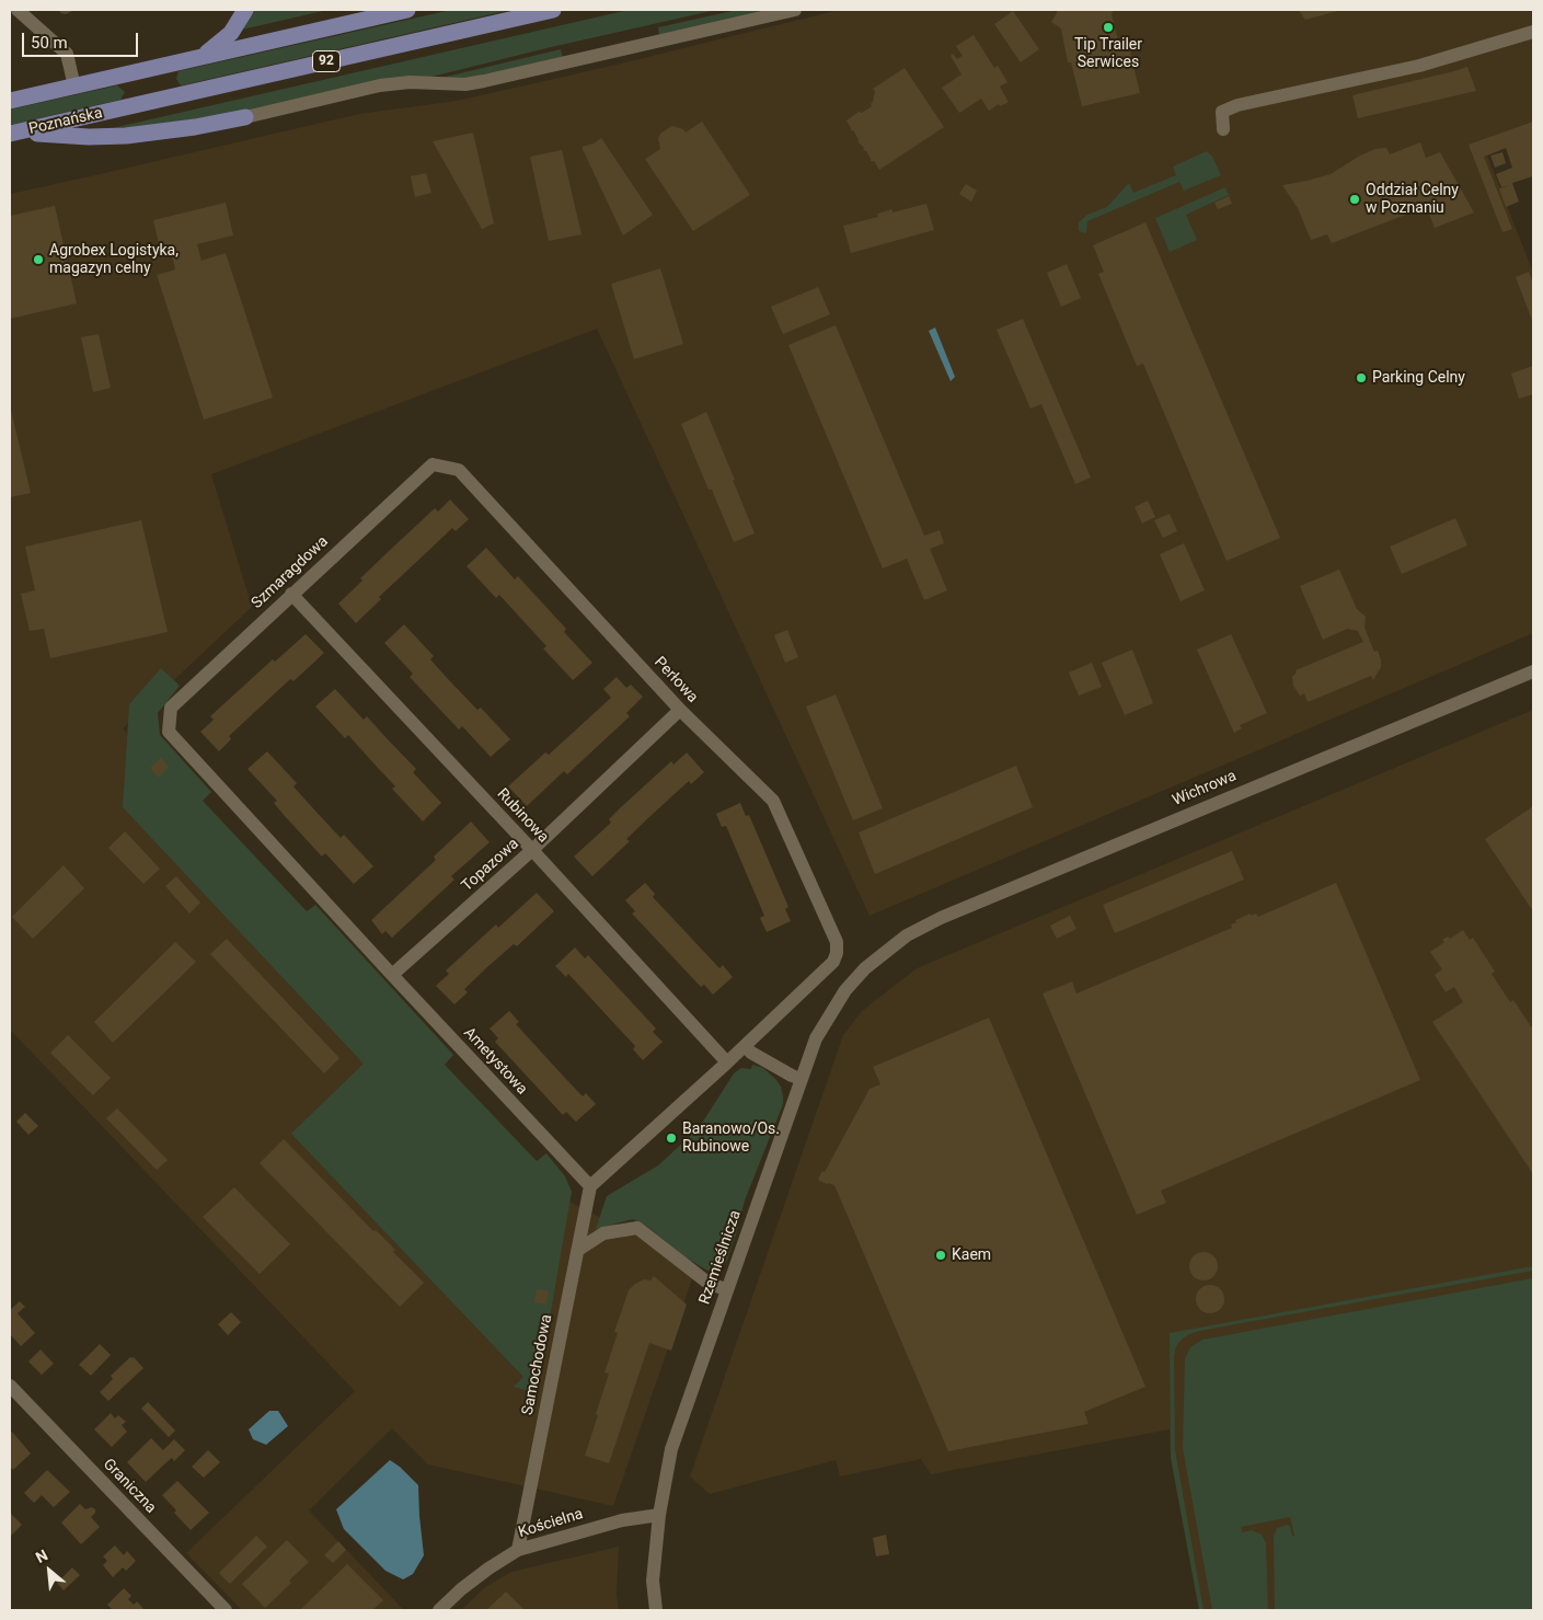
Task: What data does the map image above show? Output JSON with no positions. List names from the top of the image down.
{
  "streets": {
    "main road": ["92", "Poznańska"],
    "street": [
      "Szmaragdowa",
      "Perłowa",
      "Wichrowa",
      "Rubinowa",
      "Topazowa",
      "Ametystowa",
      "Rzemieślnicza",
      "Samochodowa",
      "Graniczna",
      "Kościelna"
    ]
  },
  "crossings": [
    ["Szmaragdowa", "Perłowa"],
    ["Szmaragdowa", "Rubinowa"],
    ["Szmaragdowa", "Ametystowa"],
    ["Perłowa", "Topazowa"],
    ["Wichrowa", "Rzemieślnicza"],
    ["Rubinowa", "Topazowa"],
    ["Topazowa", "Ametystowa"],
    ["Ametystowa", "Samochodowa"],
    ["Rzemieślnicza", "Kościelna"],
    ["Samochodowa", "Kościelna"]
  ],
  "places": [
    "Tip Trailer Serwices",
    "Oddział Celny w Poznaniu",
    "Agrobex Logistyka, magazyn celny",
    "Parking Celny",
    "Baranowo/Os. Rubinowe",
    "Kaem"
  ],
  "scale_bar": "50 m",
  "north": "top left"
}
